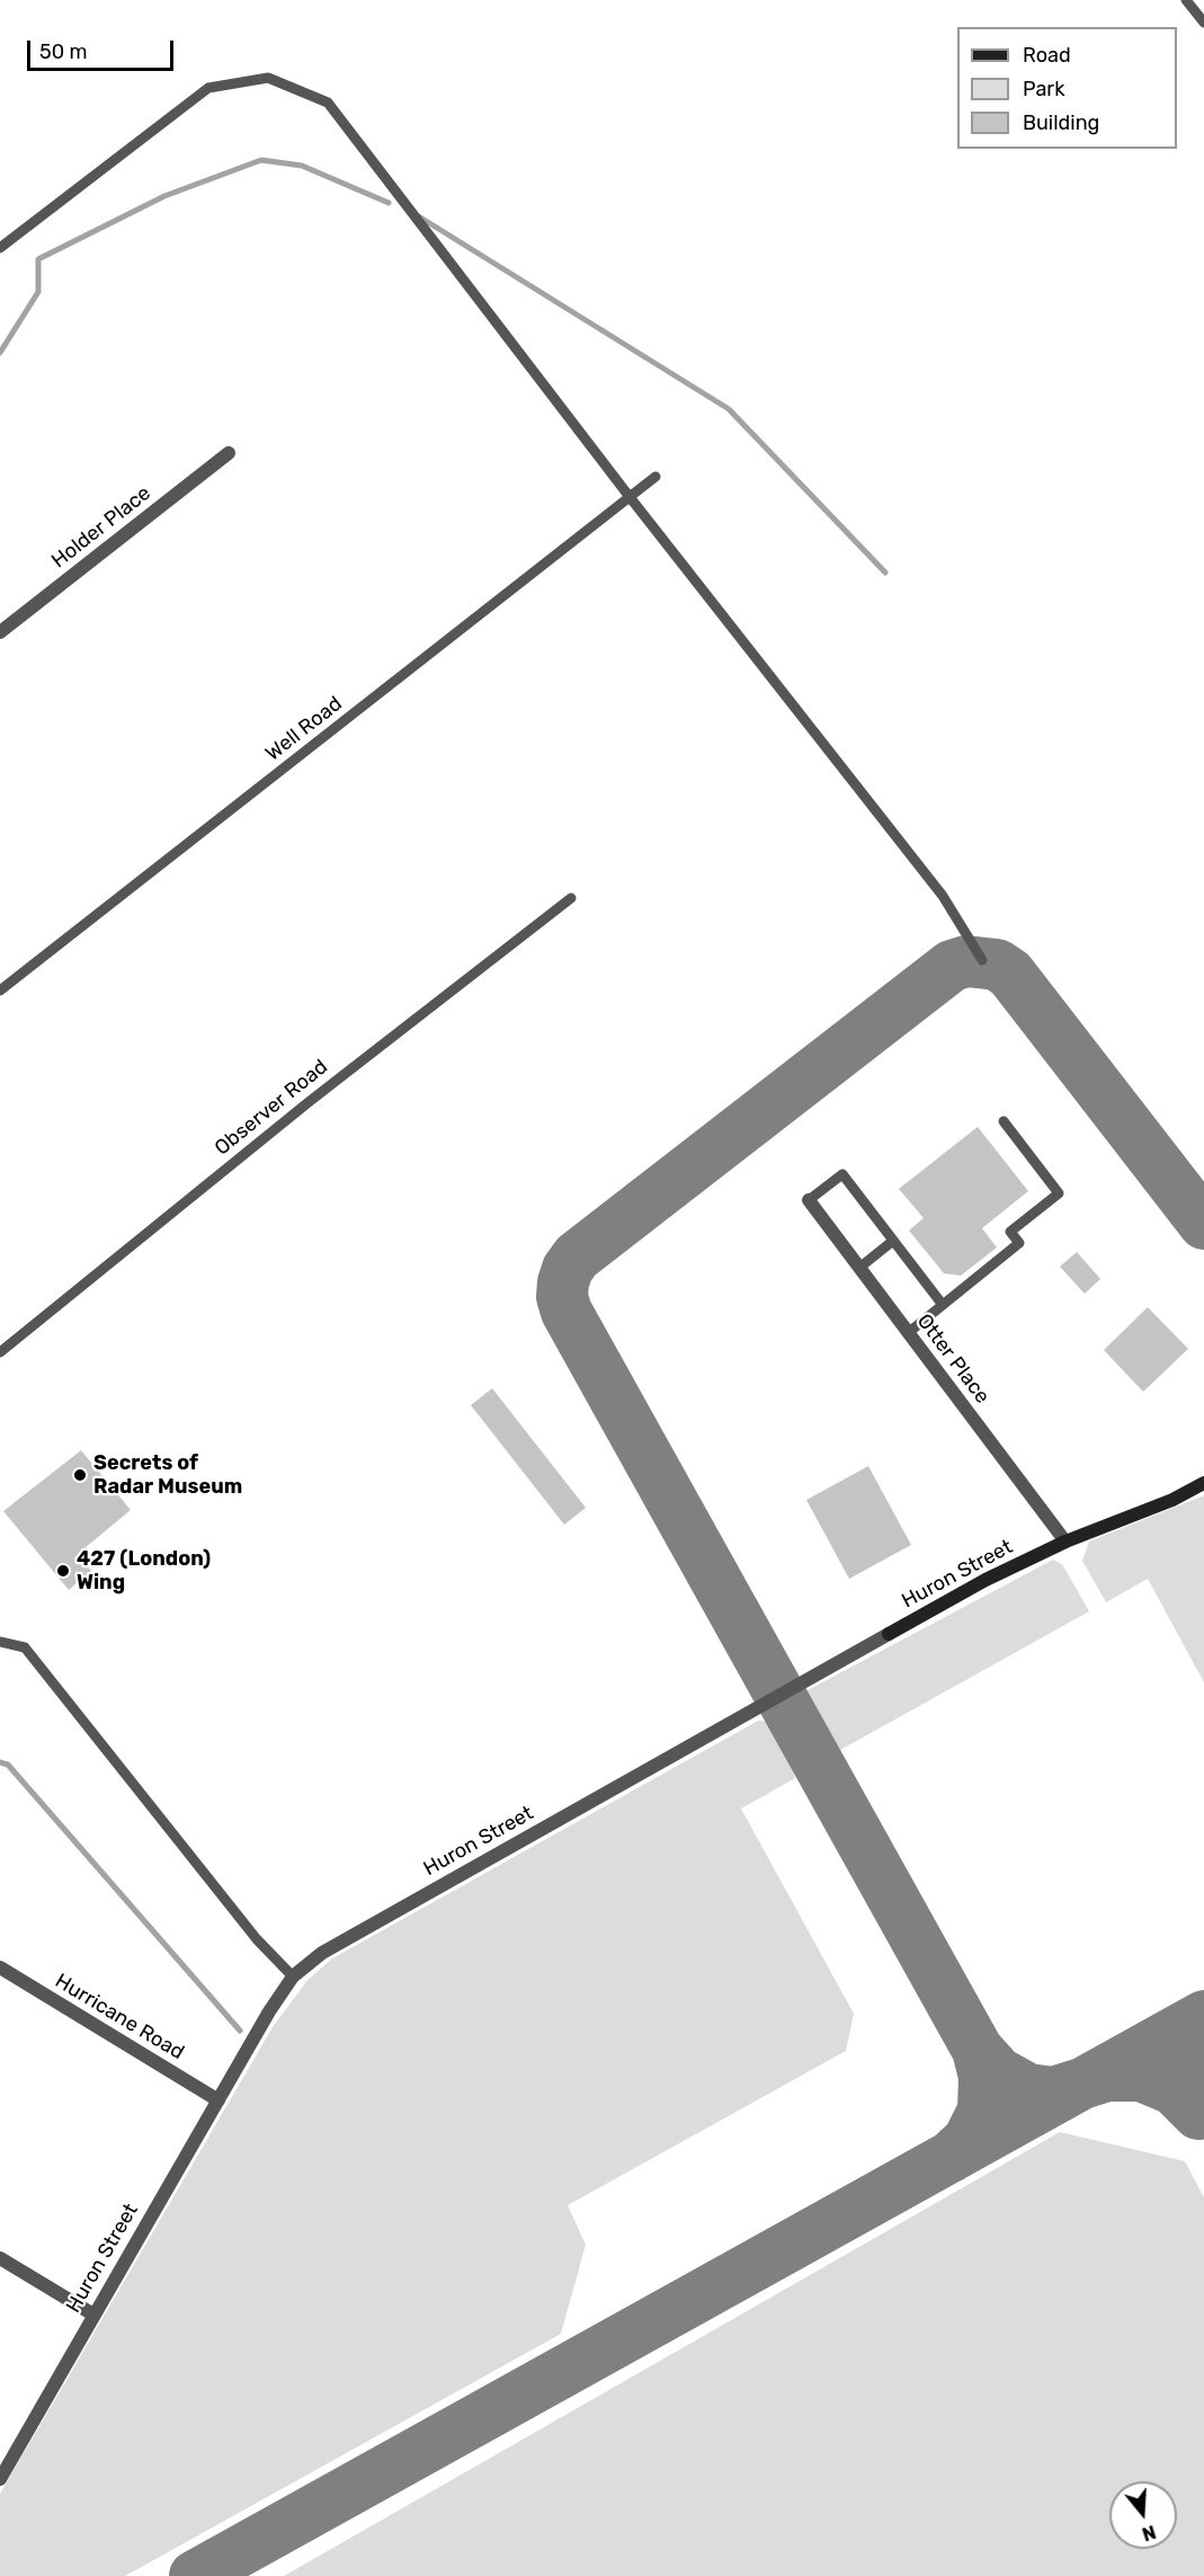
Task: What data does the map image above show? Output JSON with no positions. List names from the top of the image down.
{
  "streets": {
    "street": [
      "Holder Place",
      "Otter Place",
      "Huron Street",
      "Hurricane Road"
    ],
    "lane": ["Well Road", "Observer Road"]
  },
  "crossings": [
    ["Otter Place", "Huron Street"],
    ["Huron Street", "Hurricane Road"]
  ],
  "places": ["Secrets of Radar Museum", "427 (London) Wing"],
  "legend": ["Road", "Park", "Building"],
  "scale_bar": "50 m",
  "north": "bottom"
}
